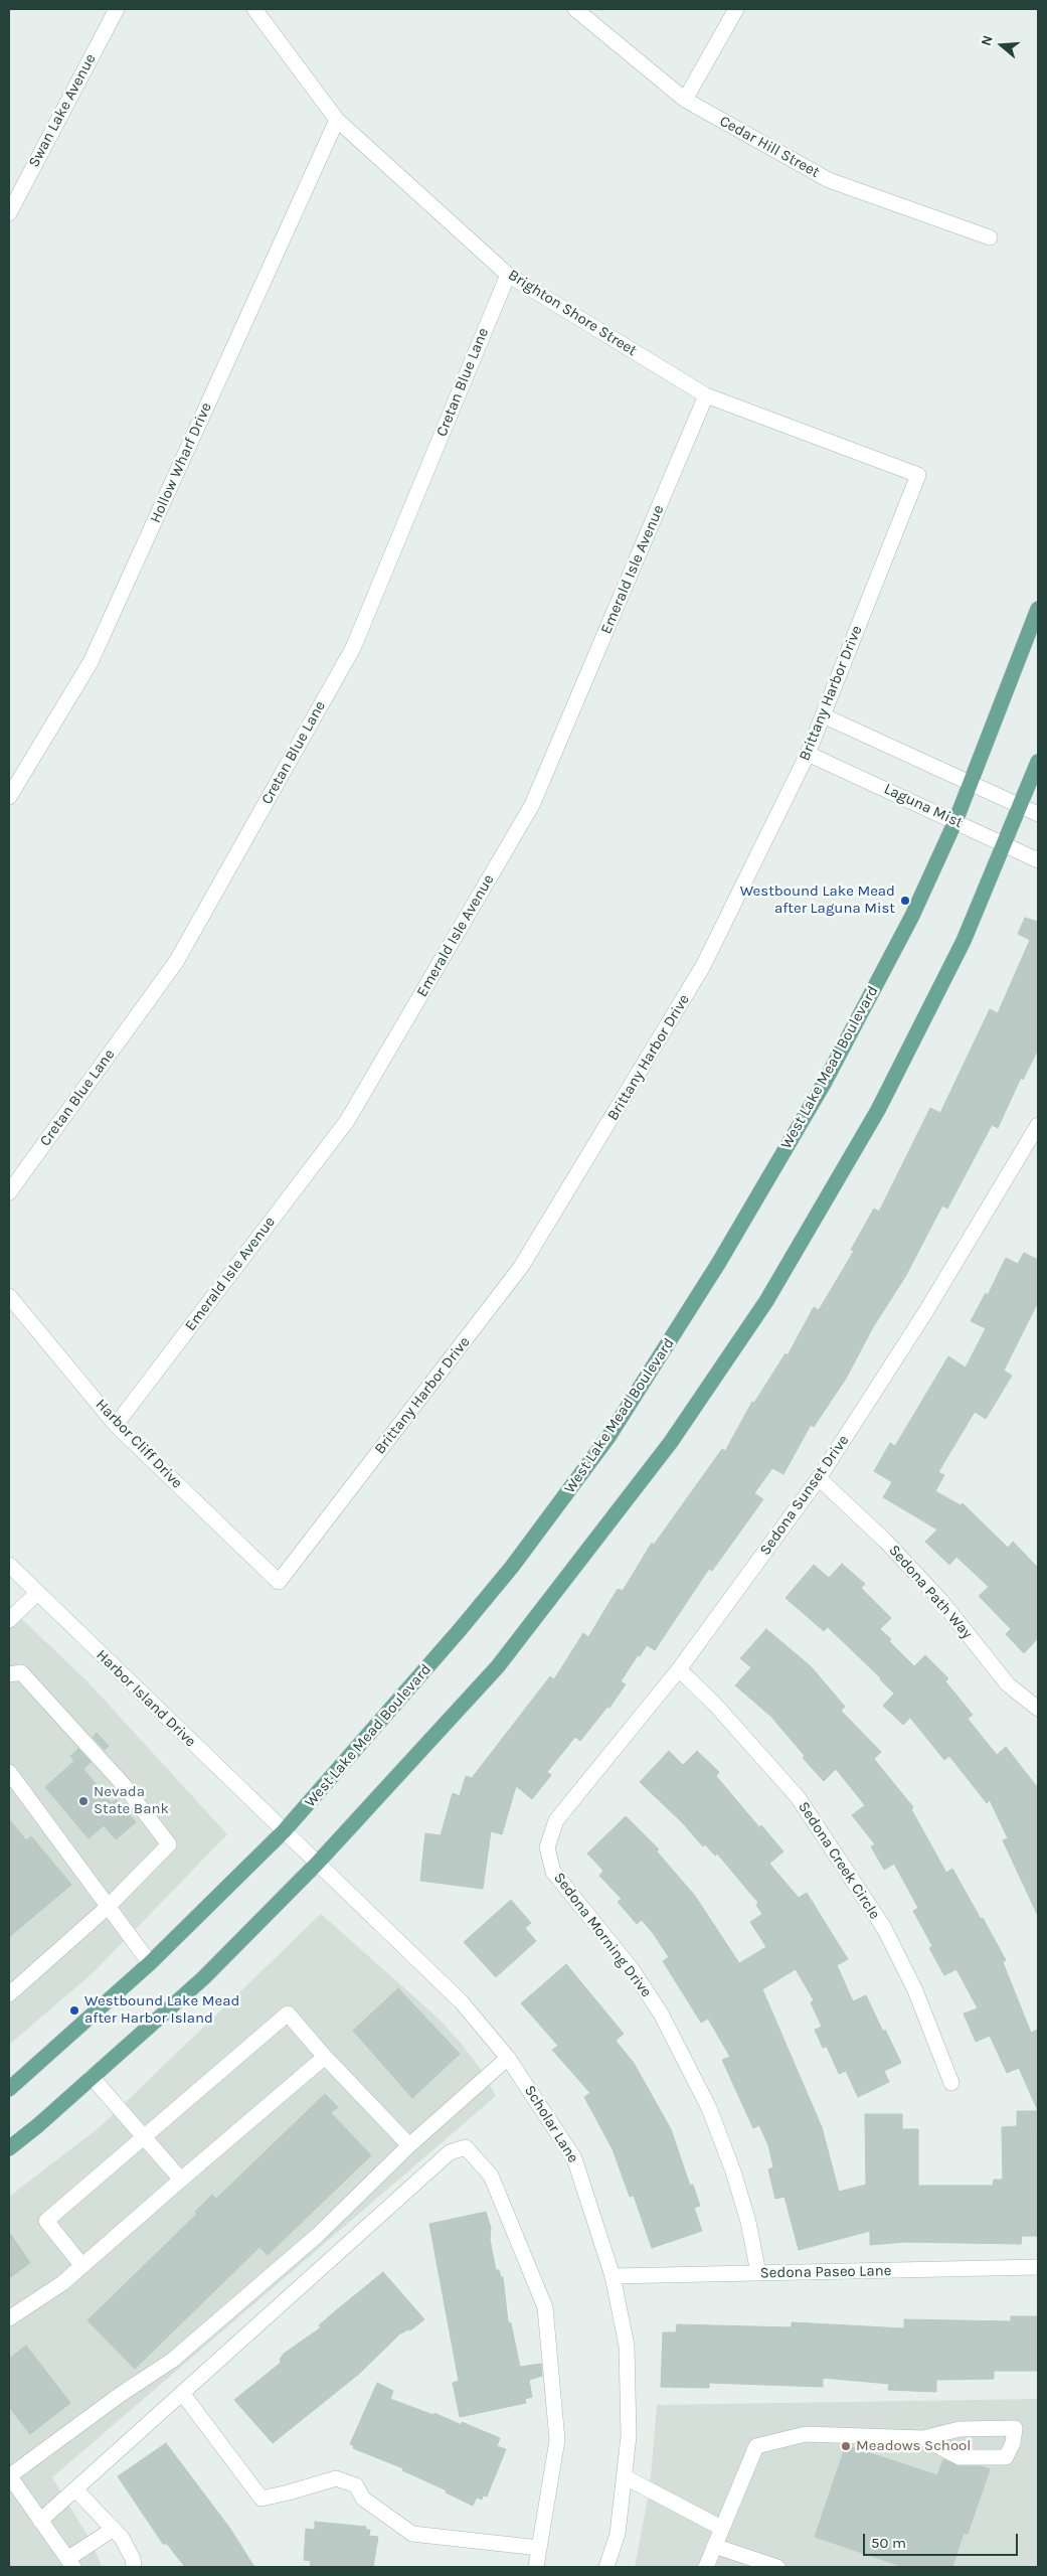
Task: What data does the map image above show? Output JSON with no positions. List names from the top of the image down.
{
  "streets": {
    "main road": ["West Lake Mead Boulevard"],
    "street": [
      "Swan Lake Avenue",
      "Cedar Hill Street",
      "Brighton Shore Street",
      "Cretan Blue Lane",
      "Hollow Wharf Drive",
      "Emerald Isle Avenue",
      "Brittany Harbor Drive",
      "Laguna Mist",
      "Harbor Cliff Drive",
      "Sedona Sunset Drive",
      "Sedona Path Way",
      "Harbor Island Drive",
      "Sedona Creek Circle",
      "Sedona Morning Drive",
      "Scholar Lane",
      "Sedona Paseo Lane"
    ]
  },
  "crossings": [
    ["Brighton Shore Street", "Cretan Blue Lane"],
    ["Brighton Shore Street", "Hollow Wharf Drive"],
    ["Brighton Shore Street", "Emerald Isle Avenue"],
    ["Brighton Shore Street", "Brittany Harbor Drive"],
    ["Emerald Isle Avenue", "Harbor Cliff Drive"],
    ["Brittany Harbor Drive", "Laguna Mist"],
    ["Brittany Harbor Drive", "Harbor Cliff Drive"],
    ["Laguna Mist", "West Lake Mead Boulevard"],
    ["West Lake Mead Boulevard", "Harbor Island Drive"],
    ["West Lake Mead Boulevard", "Scholar Lane"],
    ["Sedona Sunset Drive", "Sedona Path Way"],
    ["Sedona Sunset Drive", "Sedona Creek Circle"],
    ["Sedona Sunset Drive", "Sedona Morning Drive"],
    ["Harbor Island Drive", "Scholar Lane"],
    ["Sedona Morning Drive", "Sedona Paseo Lane"],
    ["Scholar Lane", "Sedona Paseo Lane"]
  ],
  "places": [
    "Westbound Lake Mead after Laguna Mist",
    "Nevada State Bank",
    "Westbound Lake Mead after Harbor Island",
    "Meadows School"
  ],
  "scale_bar": "50 m",
  "north": "left"
}
